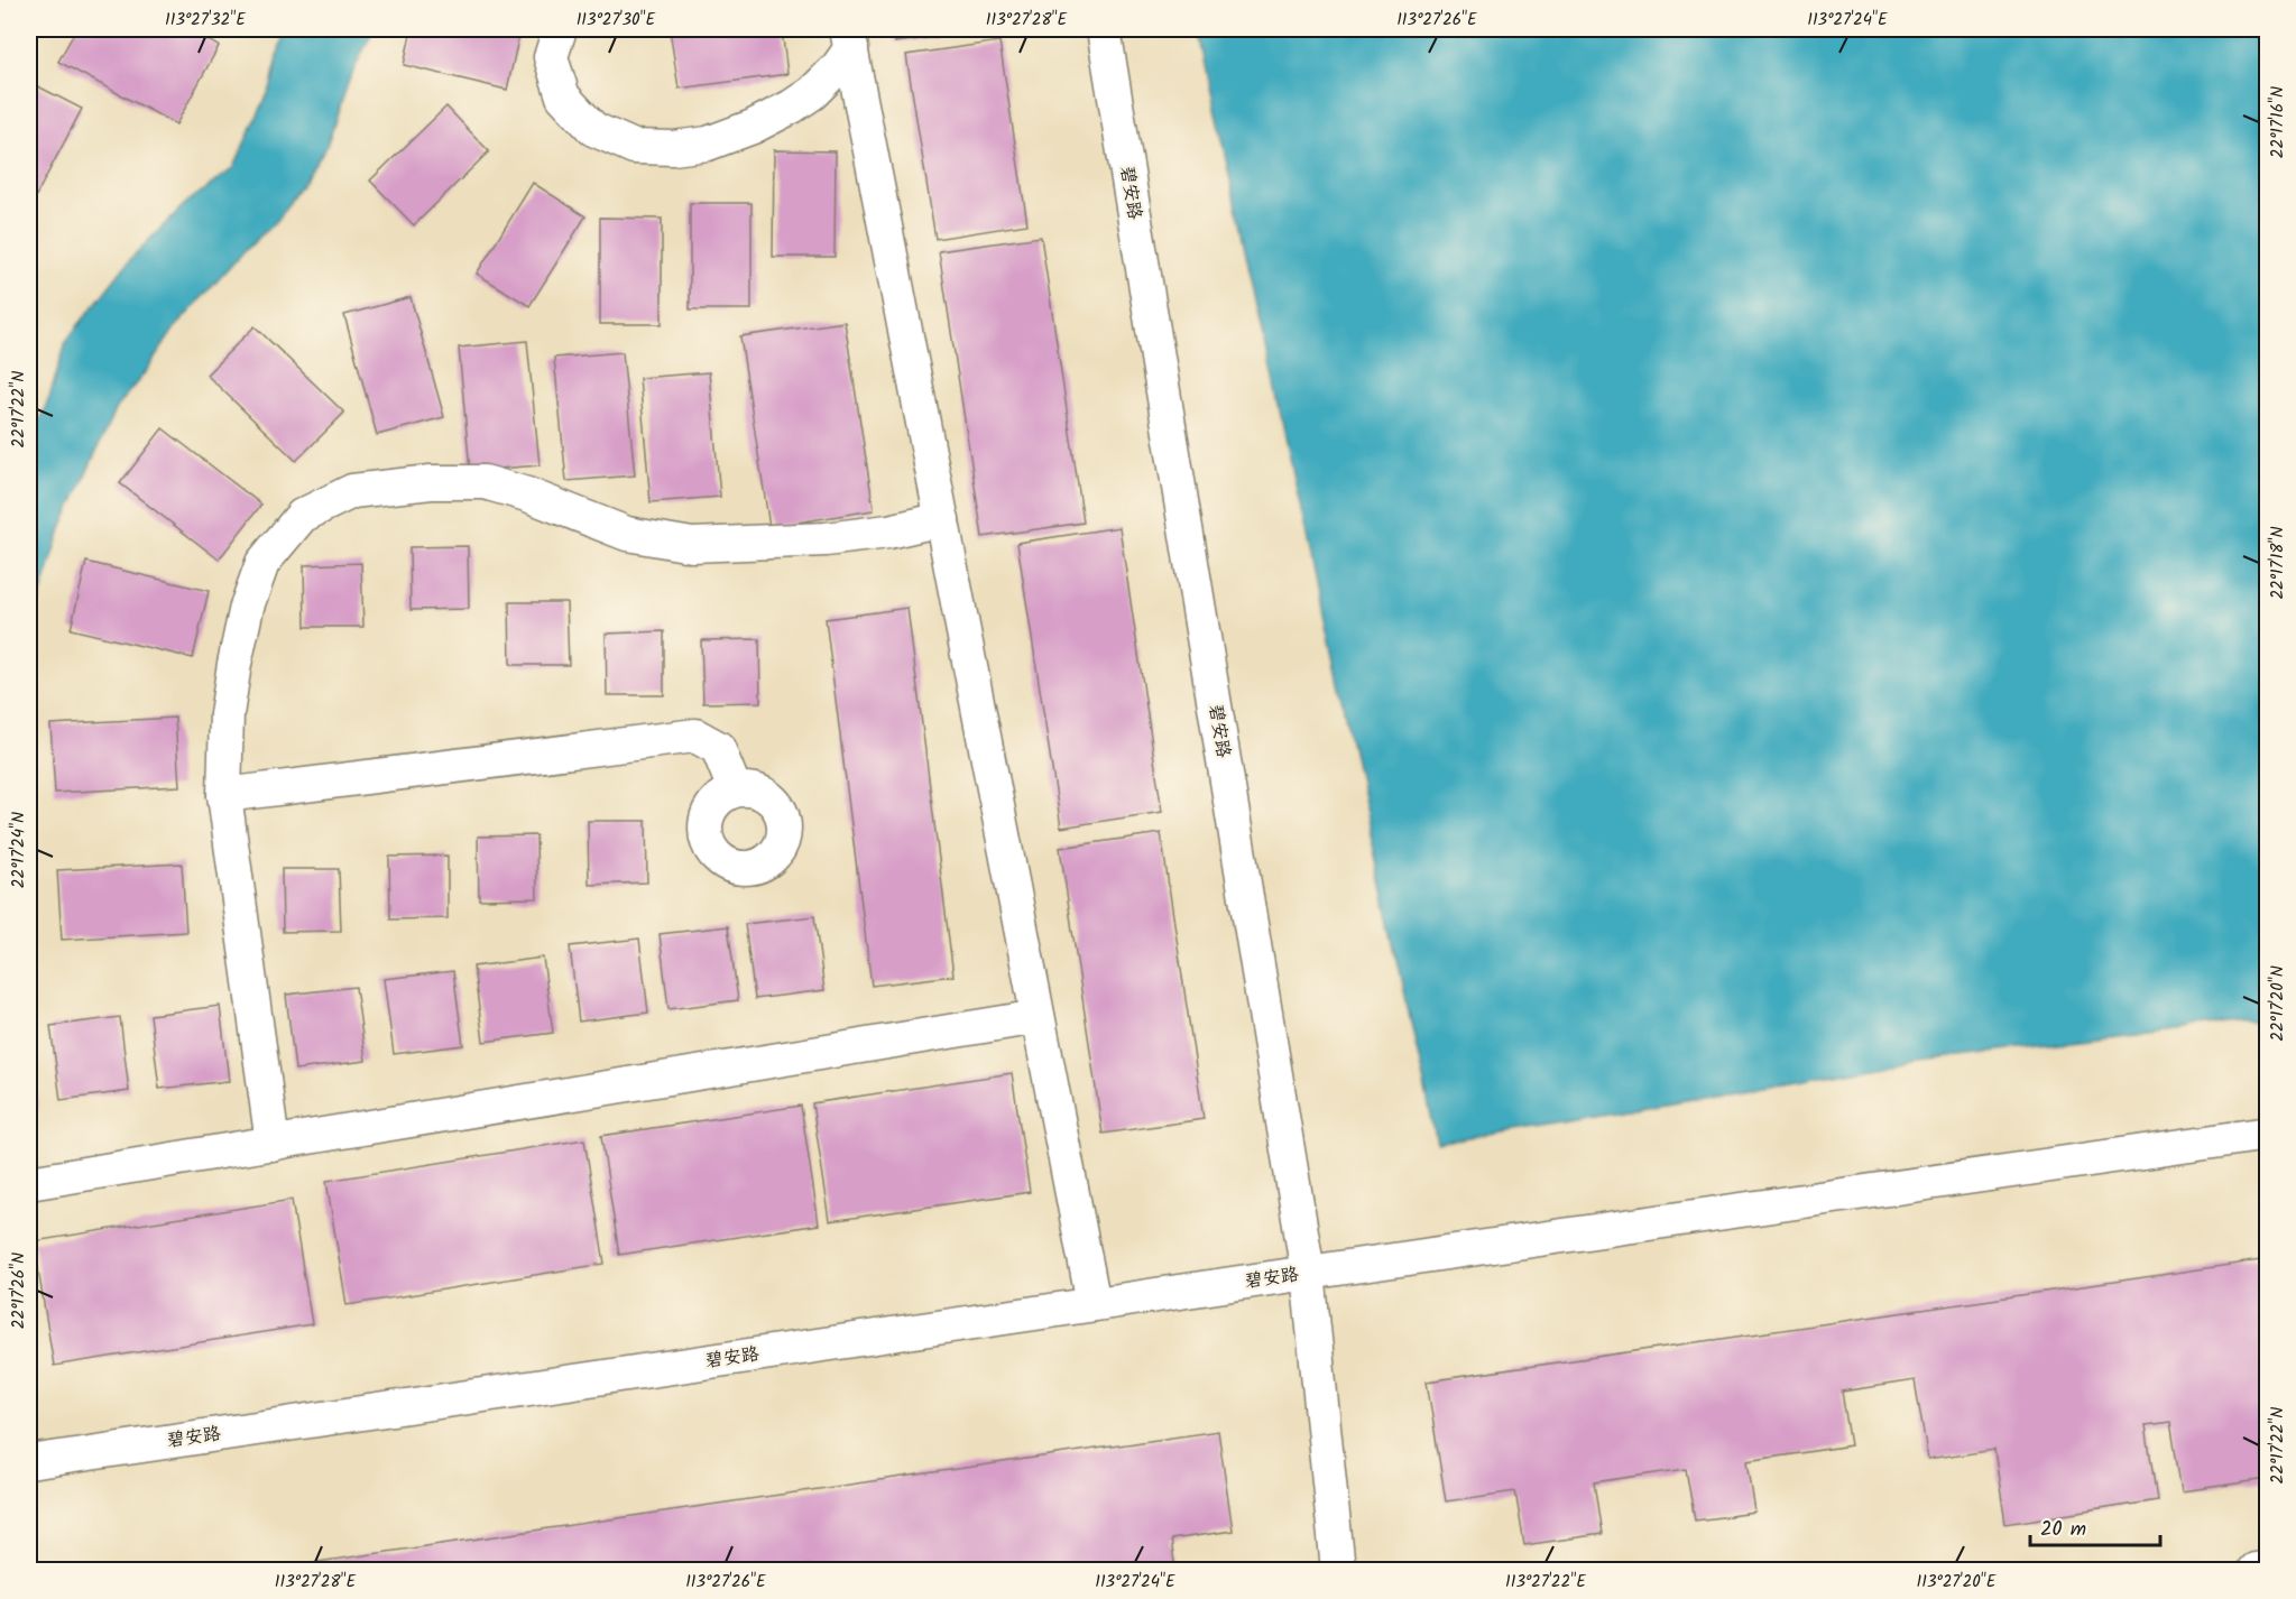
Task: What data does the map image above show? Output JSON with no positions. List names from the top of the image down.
{
  "streets": {
    "street": ["碧安路"]
  },
  "scale_bar": "20 m",
  "coordinates": [
    "113°27'32\"E",
    "113°27'30\"E",
    "113°27'28\"E",
    "113°27'26\"E",
    "113°27'24\"E",
    "22°17'16\"N",
    "22°17'22\"N",
    "22°17'18\"N",
    "22°17'24\"N",
    "22°17'20\"N",
    "22°17'26\"N",
    "113°27'22\"E",
    "113°27'20\"E"
  ]
}
